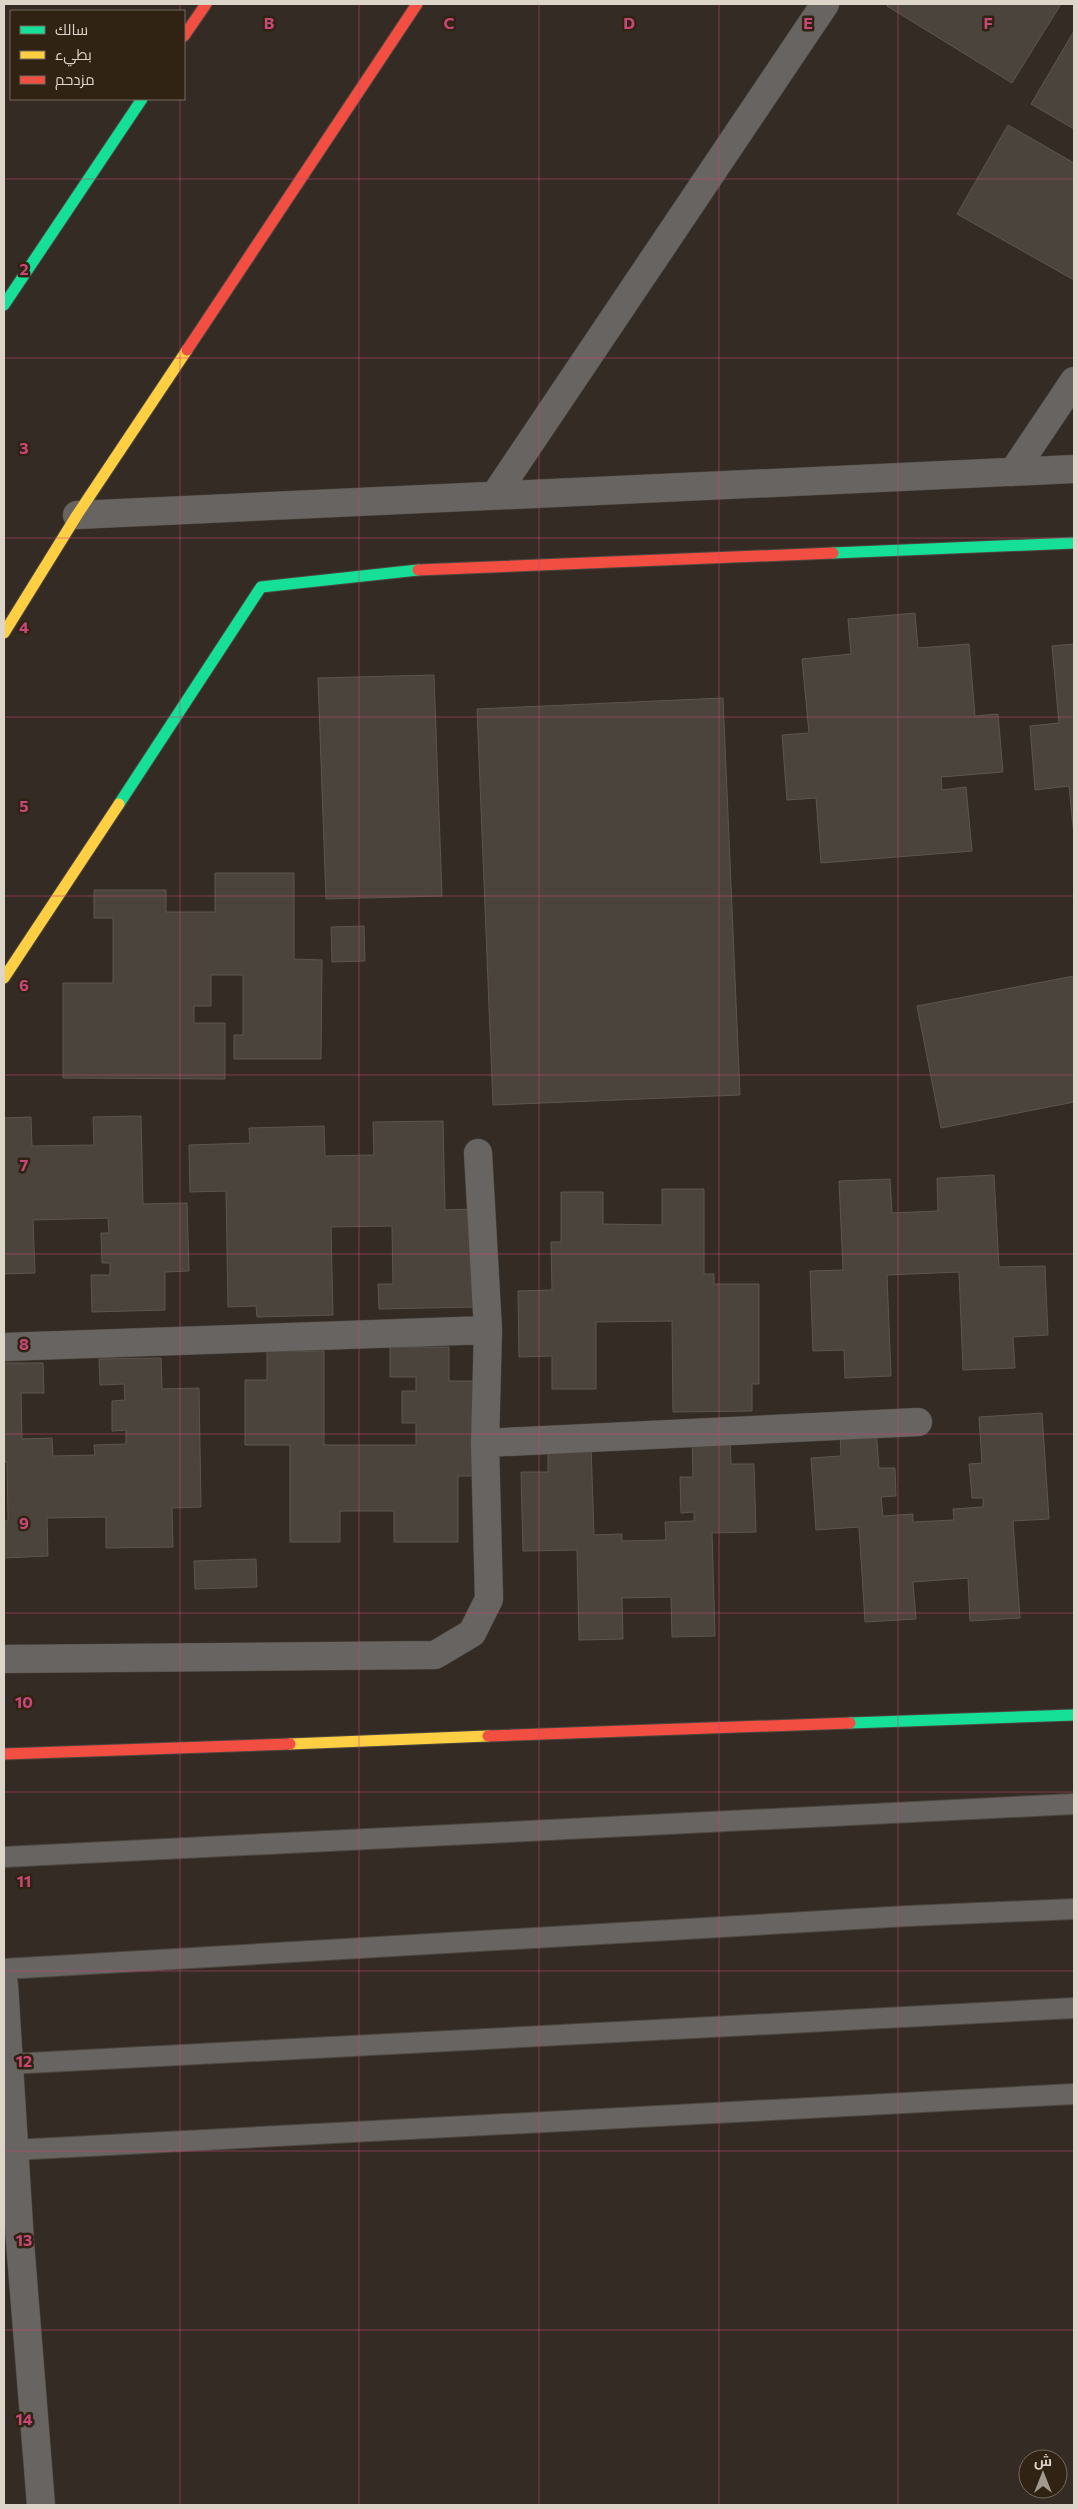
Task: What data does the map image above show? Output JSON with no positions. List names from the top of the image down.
{
  "legend": ["سالك", "بطيء", "مزدحم"],
  "north": "top",
  "grid": {
    "columns": [
      "B",
      "C",
      "D",
      "E",
      "F"
    ],
    "rows": [
      "2",
      "3",
      "4",
      "5",
      "6",
      "7",
      "8",
      "9",
      "10",
      "11",
      "12",
      "13",
      "14"
    ]
  }
}
